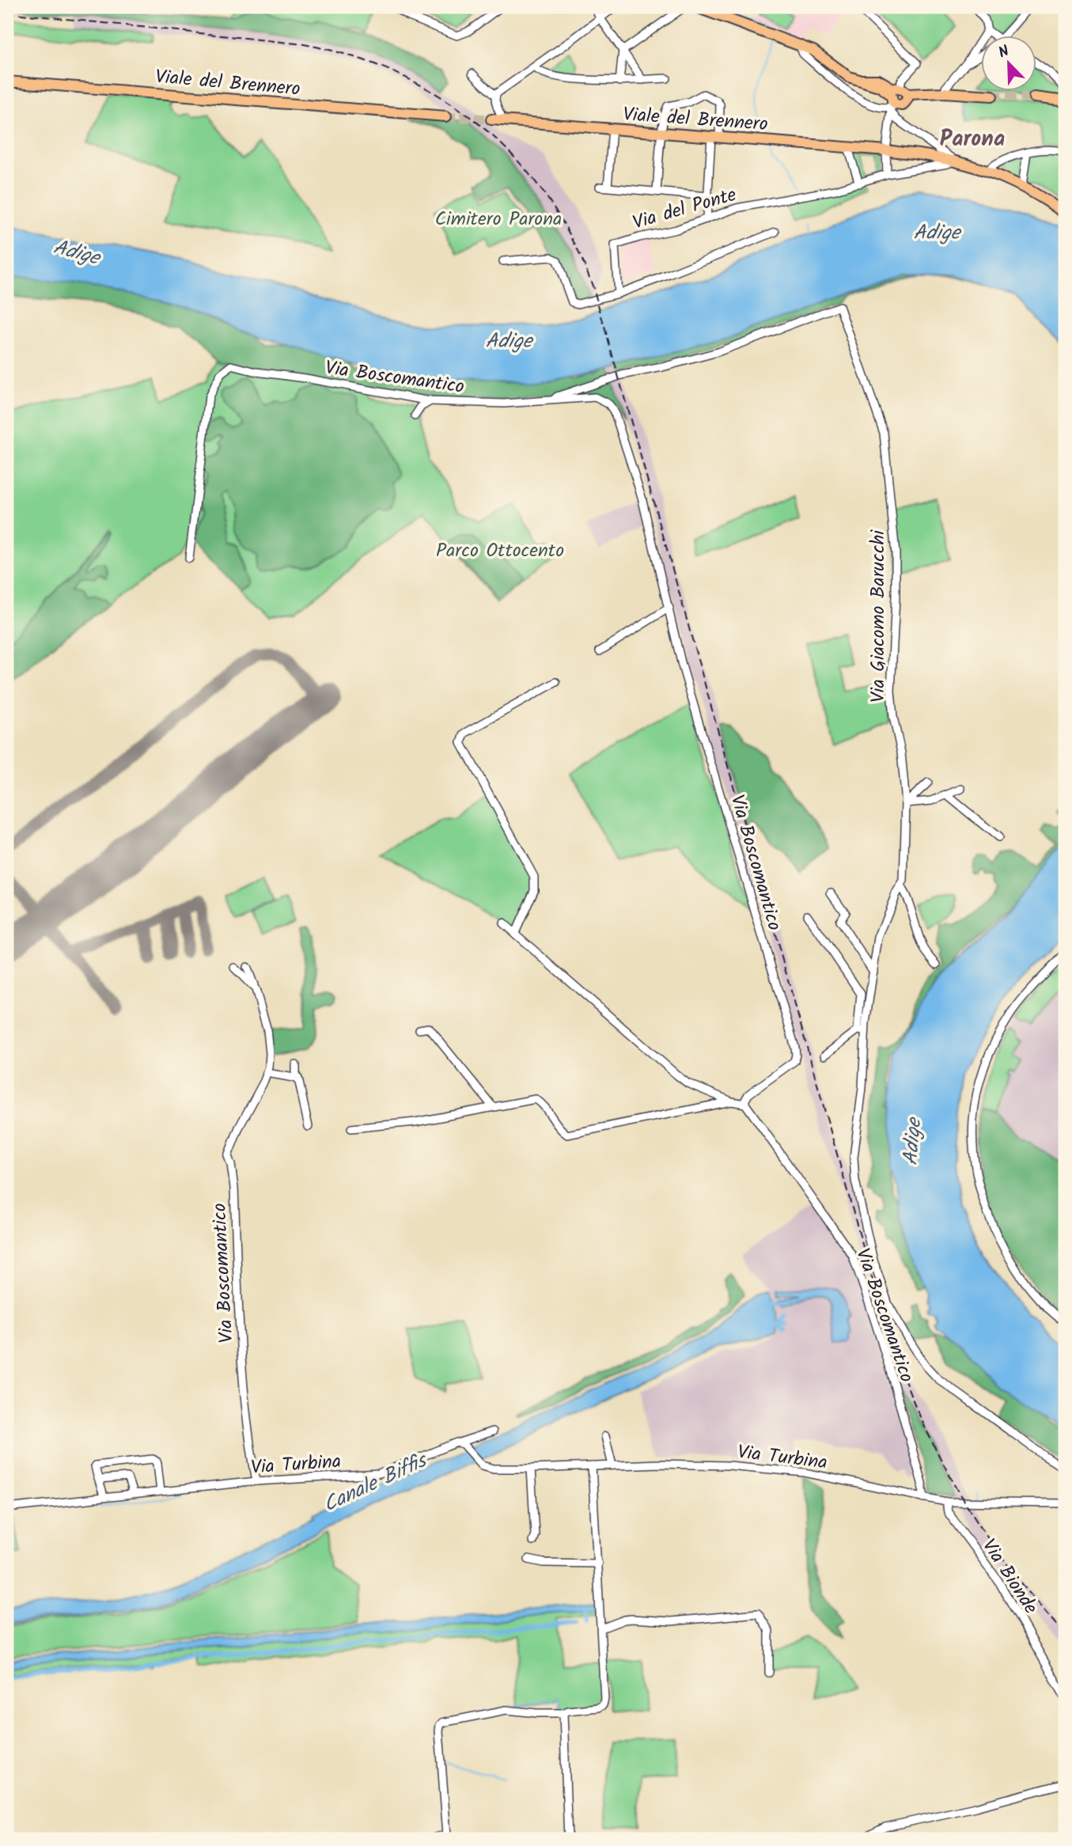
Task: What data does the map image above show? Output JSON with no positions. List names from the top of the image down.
{
  "streets": {
    "main road": ["Viale del Brennero"],
    "street": [
      "Via del Ponte",
      "Via Boscomantico",
      "Via Giacomo Barucchi",
      "Via Turbina",
      "Via Bionde"
    ]
  },
  "crossings": [
    ["Viale del Brennero", "Via del Ponte"],
    ["Via Boscomantico", "Via Giacomo Barucchi"],
    ["Via Boscomantico", "Via Turbina"],
    ["Via Turbina", "Via Bionde"]
  ],
  "districts": ["Parona"],
  "water": ["Adige", "Canale Biffis"],
  "parks": ["Cimitero Parona", "Parco Ottocento"],
  "north": "top left"
}
